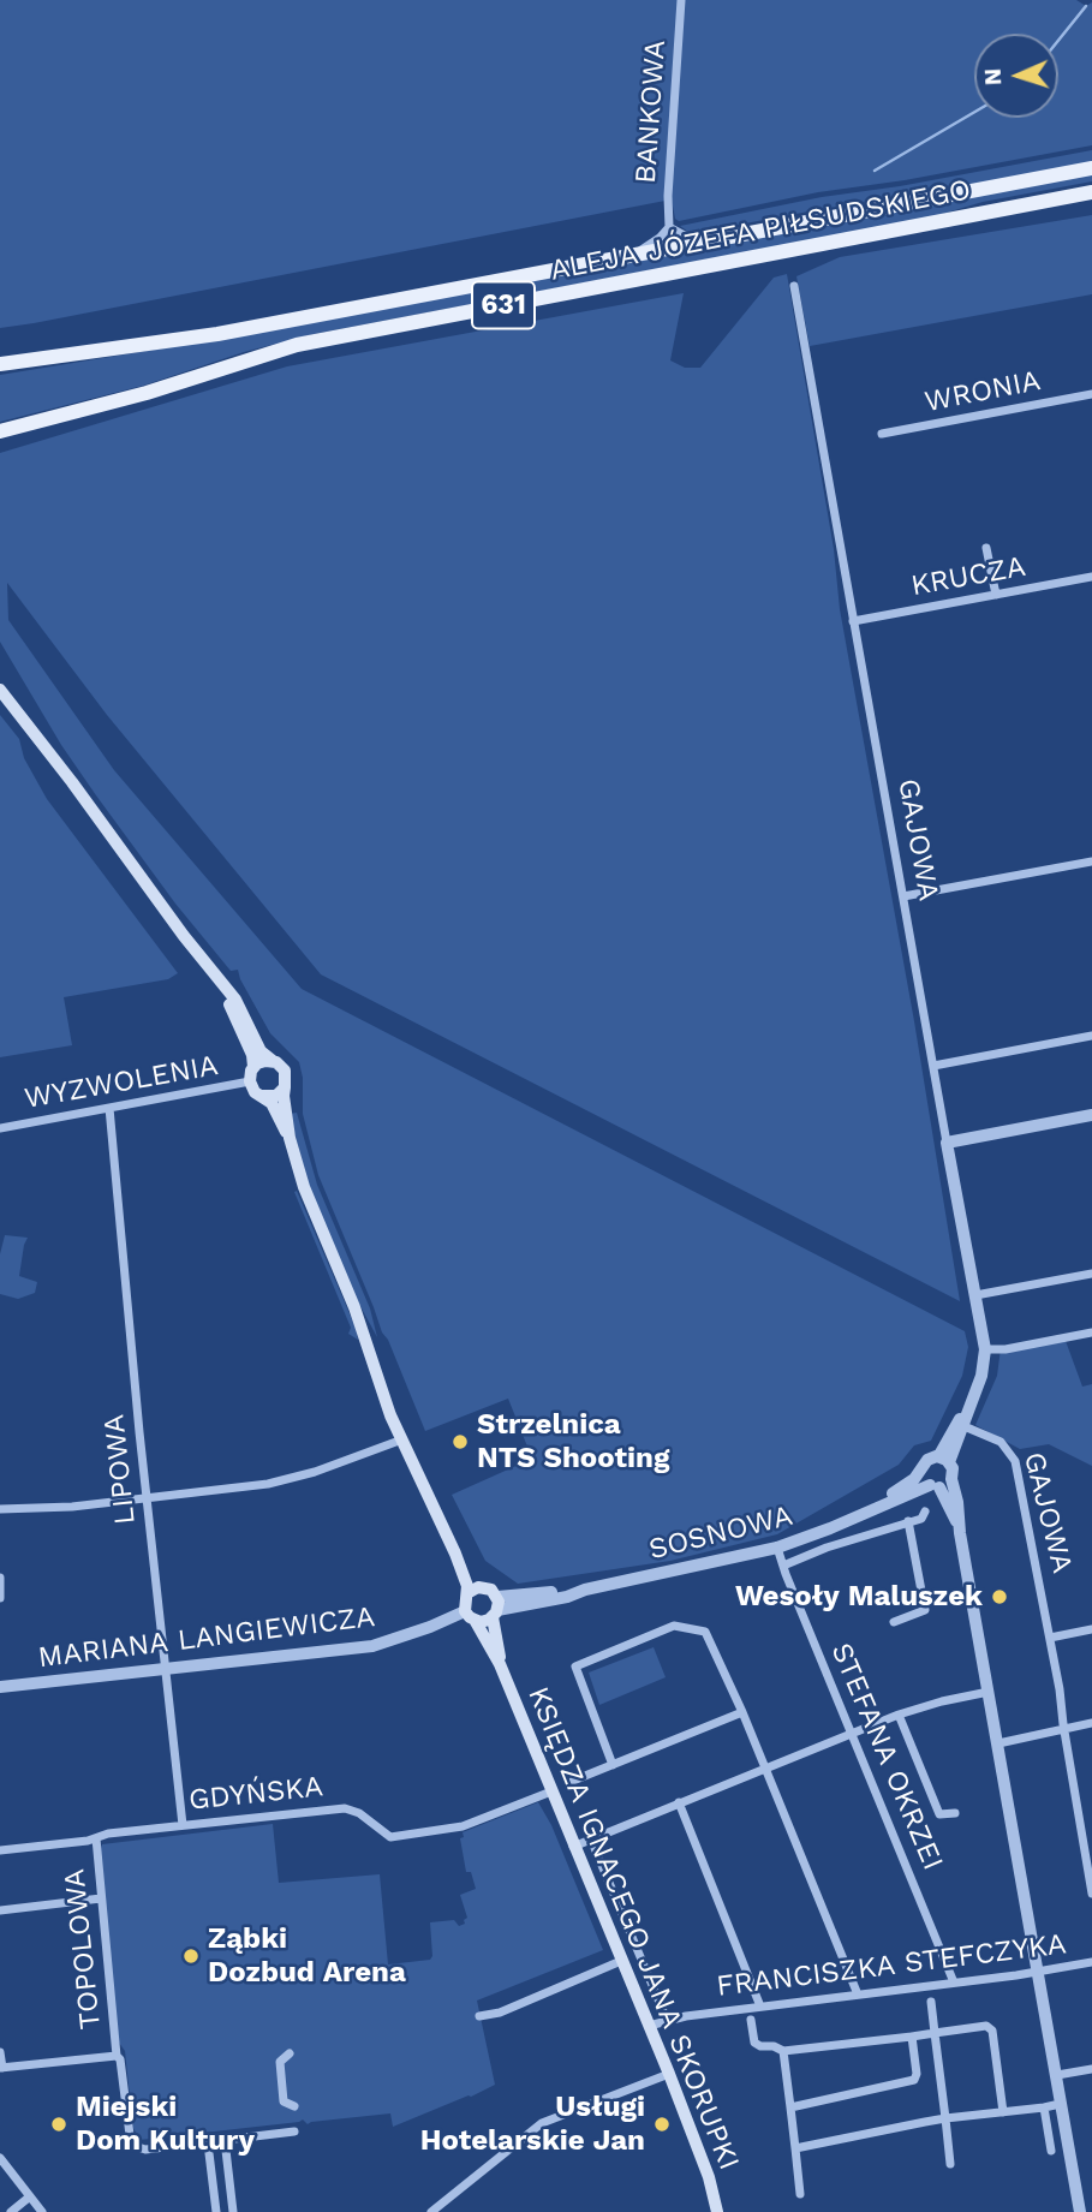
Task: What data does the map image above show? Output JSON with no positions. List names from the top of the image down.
{
  "streets": {
    "main road": ["ALEJA JÓZEFA PIŁSUDSKIEGO", "631", "KSIĘDZA IGNACEGO JANA SKORUPKI"],
    "street": [
      "BANKOWA",
      "WRONIA",
      "KRUCZA",
      "GAJOWA",
      "WYZWOLENIA",
      "LIPOWA",
      "SOSNOWA",
      "MARIANA LANGIEWICZA",
      "STEFANA OKRZEI",
      "GDYŃSKA",
      "TOPOLOWA",
      "FRANCISZKA STEFCZYKA"
    ]
  },
  "crossings": [
    ["BANKOWA", "ALEJA JÓZEFA PIŁSUDSKIEGO"],
    ["KRUCZA", "GAJOWA"],
    ["GAJOWA", "SOSNOWA"],
    ["WYZWOLENIA", "LIPOWA"],
    ["LIPOWA", "MARIANA LANGIEWICZA"],
    ["LIPOWA", "GDYŃSKA"],
    ["SOSNOWA", "MARIANA LANGIEWICZA"],
    ["SOSNOWA", "STEFANA OKRZEI"],
    ["SOSNOWA", "KSIĘDZA IGNACEGO JANA SKORUPKI"],
    ["MARIANA LANGIEWICZA", "KSIĘDZA IGNACEGO JANA SKORUPKI"],
    ["STEFANA OKRZEI", "FRANCISZKA STEFCZYKA"],
    ["GDYŃSKA", "KSIĘDZA IGNACEGO JANA SKORUPKI"],
    ["GDYŃSKA", "TOPOLOWA"],
    ["KSIĘDZA IGNACEGO JANA SKORUPKI", "FRANCISZKA STEFCZYKA"]
  ],
  "places": [
    "Strzelnica NTS Shooting",
    "Wesoły Maluszek",
    "Ząbki Dozbud Arena",
    "Miejski Dom Kultury",
    "Usługi Hotelarskie Jan"
  ],
  "north": "left"
}
